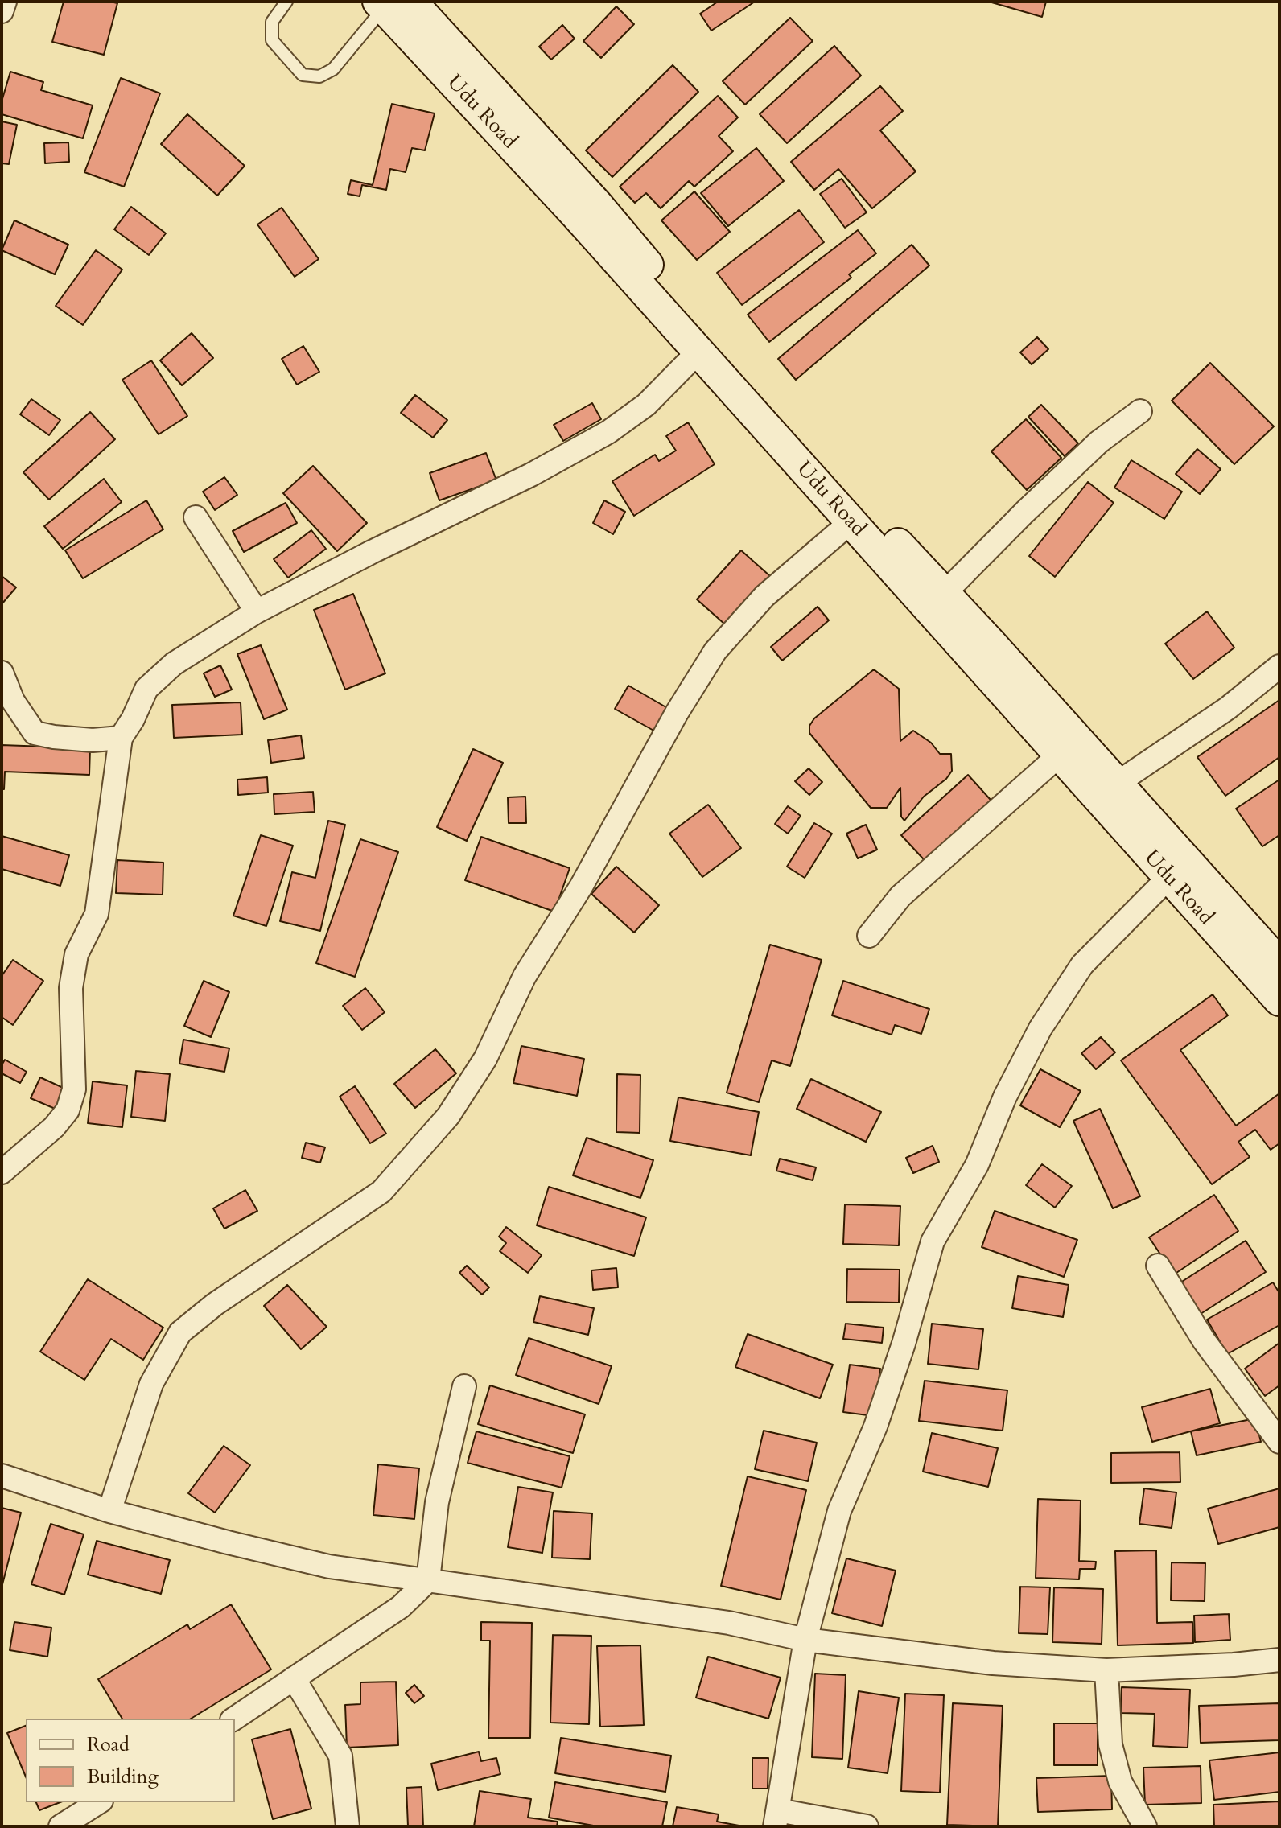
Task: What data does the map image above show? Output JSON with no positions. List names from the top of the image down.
{
  "streets": {
    "main road": ["Udu Road"]
  },
  "legend": ["Road", "Building"]
}
